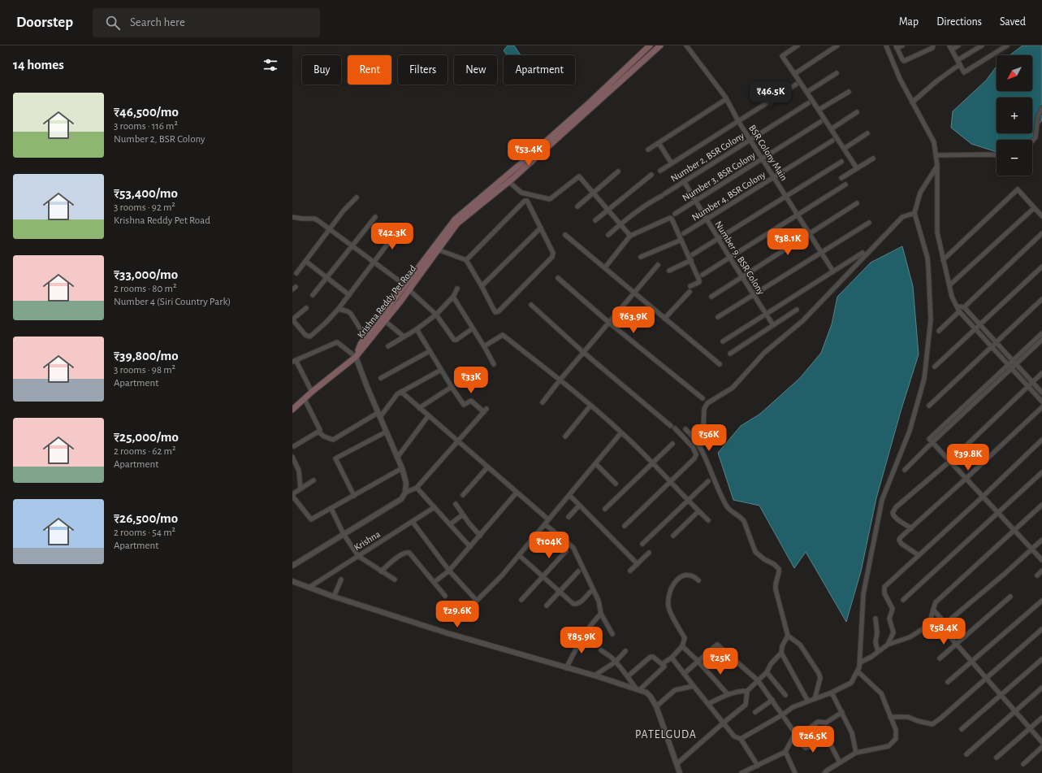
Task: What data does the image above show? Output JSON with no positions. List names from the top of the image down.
{
  "streets": {
    "main road": ["Krishna Reddy Pet Road"],
    "street": [
      "BSR Colony Main",
      "Number 2, BSR Colony",
      "Number 3, BSR Colony",
      "Number 4, BSR Colony",
      "Number 9, BSR Colony",
      "Krishna"
    ]
  },
  "crossings": [
    ["BSR Colony Main", "Number 2, BSR Colony"],
    ["BSR Colony Main", "Number 3, BSR Colony"],
    ["BSR Colony Main", "Number 4, BSR Colony"],
    ["Number 2, BSR Colony", "Number 9, BSR Colony"],
    ["Number 3, BSR Colony", "Number 9, BSR Colony"],
    ["Number 4, BSR Colony", "Number 9, BSR Colony"]
  ],
  "districts": ["PATELGUDA"],
  "north": "bottom left",
  "page": {
    "header": "Doorstep",
    "search": "Search here",
    "nav": ["Map", "Directions", "Saved"],
    "heading": "14 homes",
    "map_buttons": ["+", "−"],
    "chip": [
      "Buy",
      "Rent",
      "Filters",
      "New",
      "Apartment"
    ],
    "price": [
      "₹46.5K",
      "₹53.4K",
      "₹42.3K",
      "₹38.1K",
      "₹63.9K",
      "₹33K",
      "₹56K",
      "₹39.8K",
      "₹104K",
      "₹29.6K",
      "₹58.4K",
      "₹85.9K",
      "₹25K",
      "₹26.5K"
    ],
    "list": [
      {
        "name": "₹46,500/mo",
        "note": "3 rooms · 116 m² · Number 2, BSR Colony"
      },
      {
        "name": "₹53,400/mo",
        "note": "3 rooms · 92 m² · Krishna Reddy Pet Road"
      },
      {
        "name": "₹33,000/mo",
        "note": "2 rooms · 80 m² · Number 4 (Siri Country Park)"
      },
      {
        "name": "₹39,800/mo",
        "note": "3 rooms · 98 m² · Apartment"
      },
      {
        "name": "₹25,000/mo",
        "note": "2 rooms · 62 m² · Apartment"
      },
      {
        "name": "₹26,500/mo",
        "note": "2 rooms · 54 m² · Apartment"
      }
    ]
  }
}
